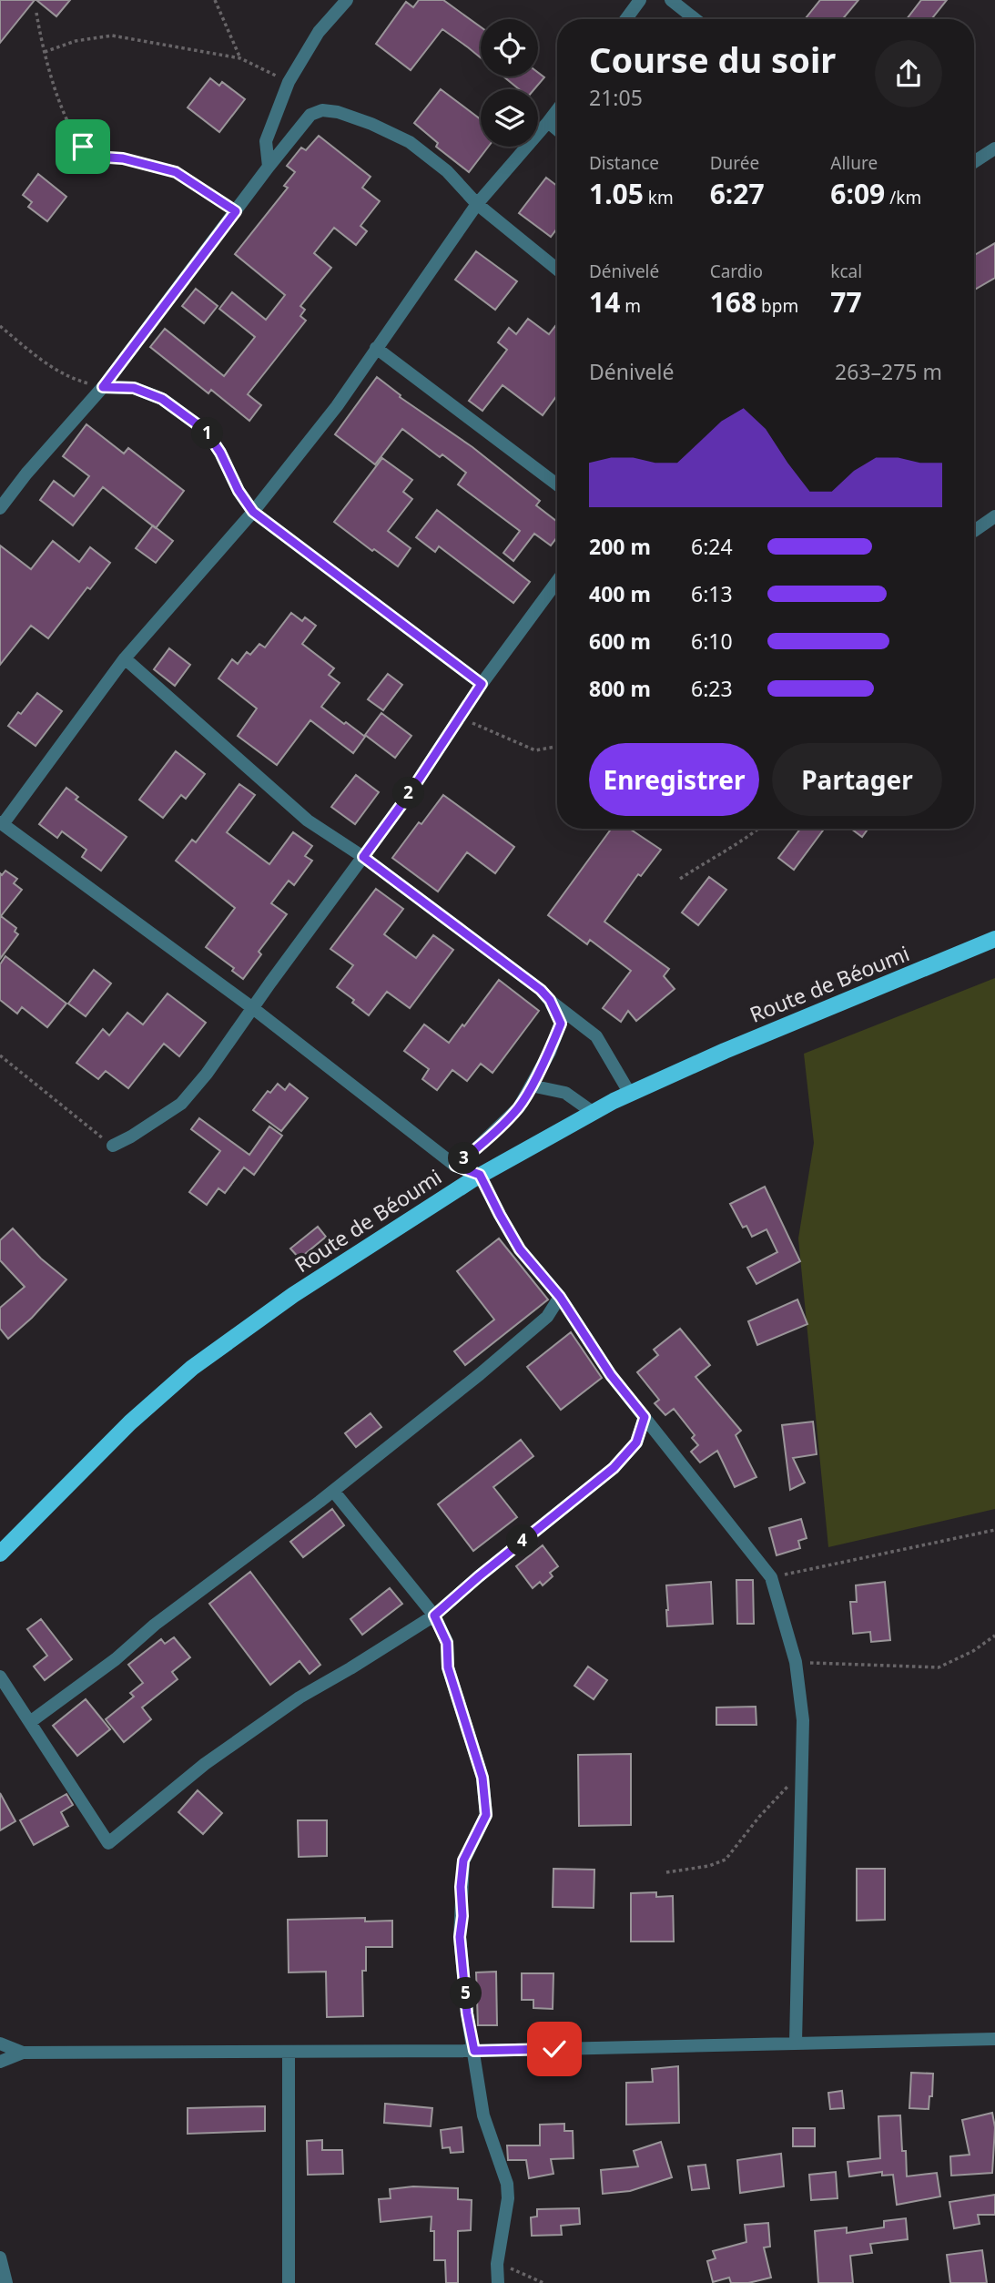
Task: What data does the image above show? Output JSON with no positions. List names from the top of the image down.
{
  "streets": {
    "main road": ["Route de Béoumi"]
  },
  "page": {
    "heading": ["Course du soir", "21:05"],
    "stats": [
      ["Distance", "1.05 km"],
      ["Durée", "6:27"],
      ["Allure", "6:09 /km"],
      ["Dénivelé", "14 m"],
      ["Cardio", "168 bpm"],
      ["kcal", "77"]
    ],
    "chart": ["Dénivelé", "263–275 m"],
    "pins": [
      "1",
      "2",
      "3",
      "4",
      "5"
    ],
    "list": [
      {
        "name": "200 m",
        "note": "6:24"
      },
      {
        "name": "400 m",
        "note": "6:13"
      },
      {
        "name": "600 m",
        "note": "6:10"
      },
      {
        "name": "800 m",
        "note": "6:23"
      }
    ],
    "buttons": ["Enregistrer", "Partager"]
  }
}
